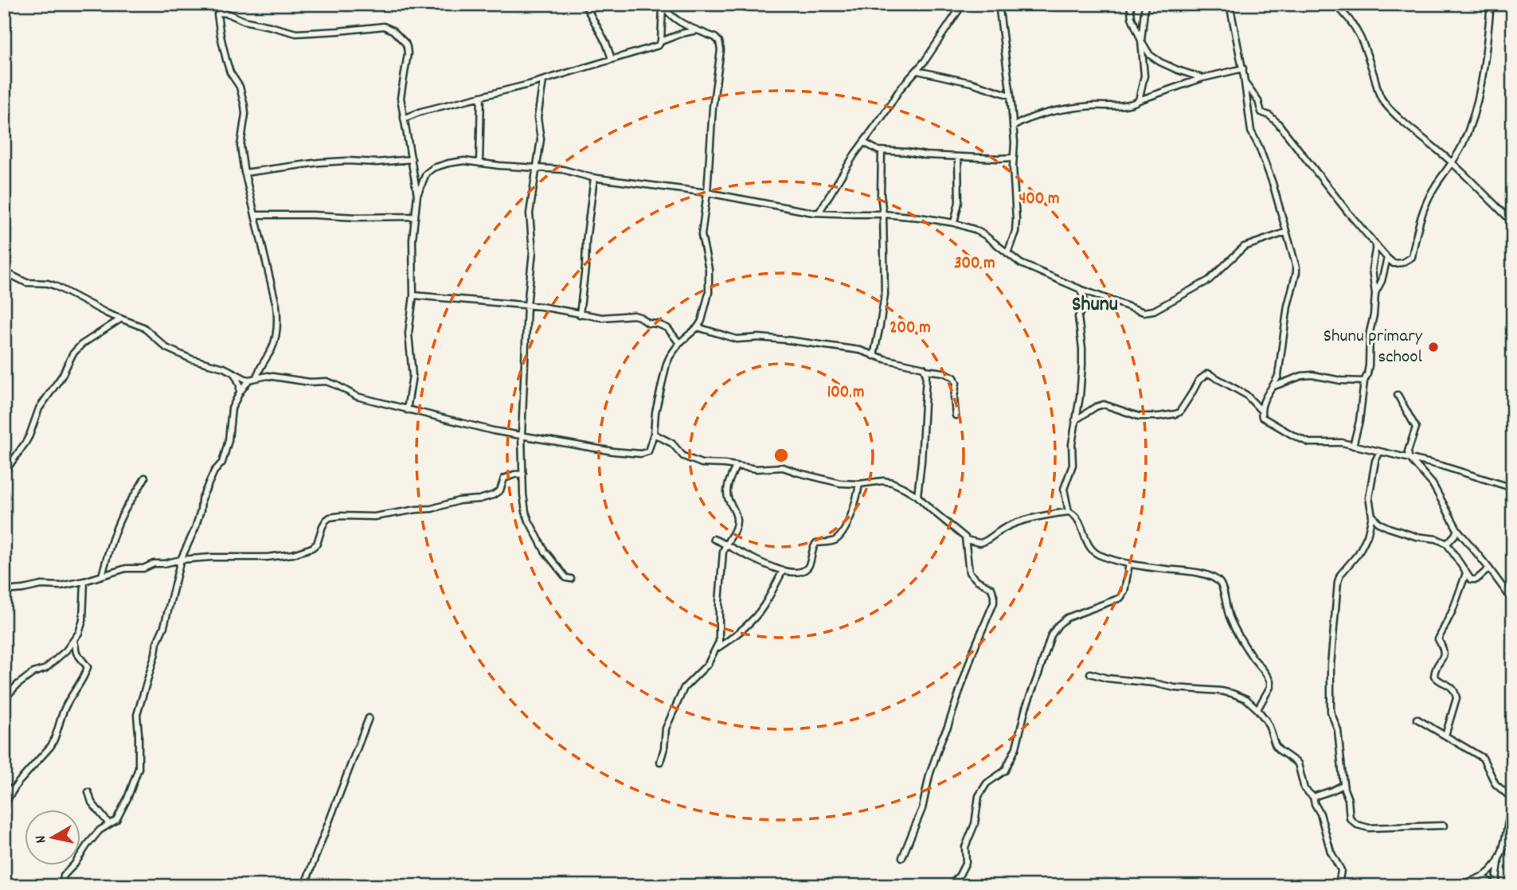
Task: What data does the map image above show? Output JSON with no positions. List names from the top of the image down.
{
  "districts": ["Shunu"],
  "places": ["Shunu primary school"],
  "north": "left",
  "rings": [
    "400 m",
    "300 m",
    "200 m",
    "100 m"
  ]
}
